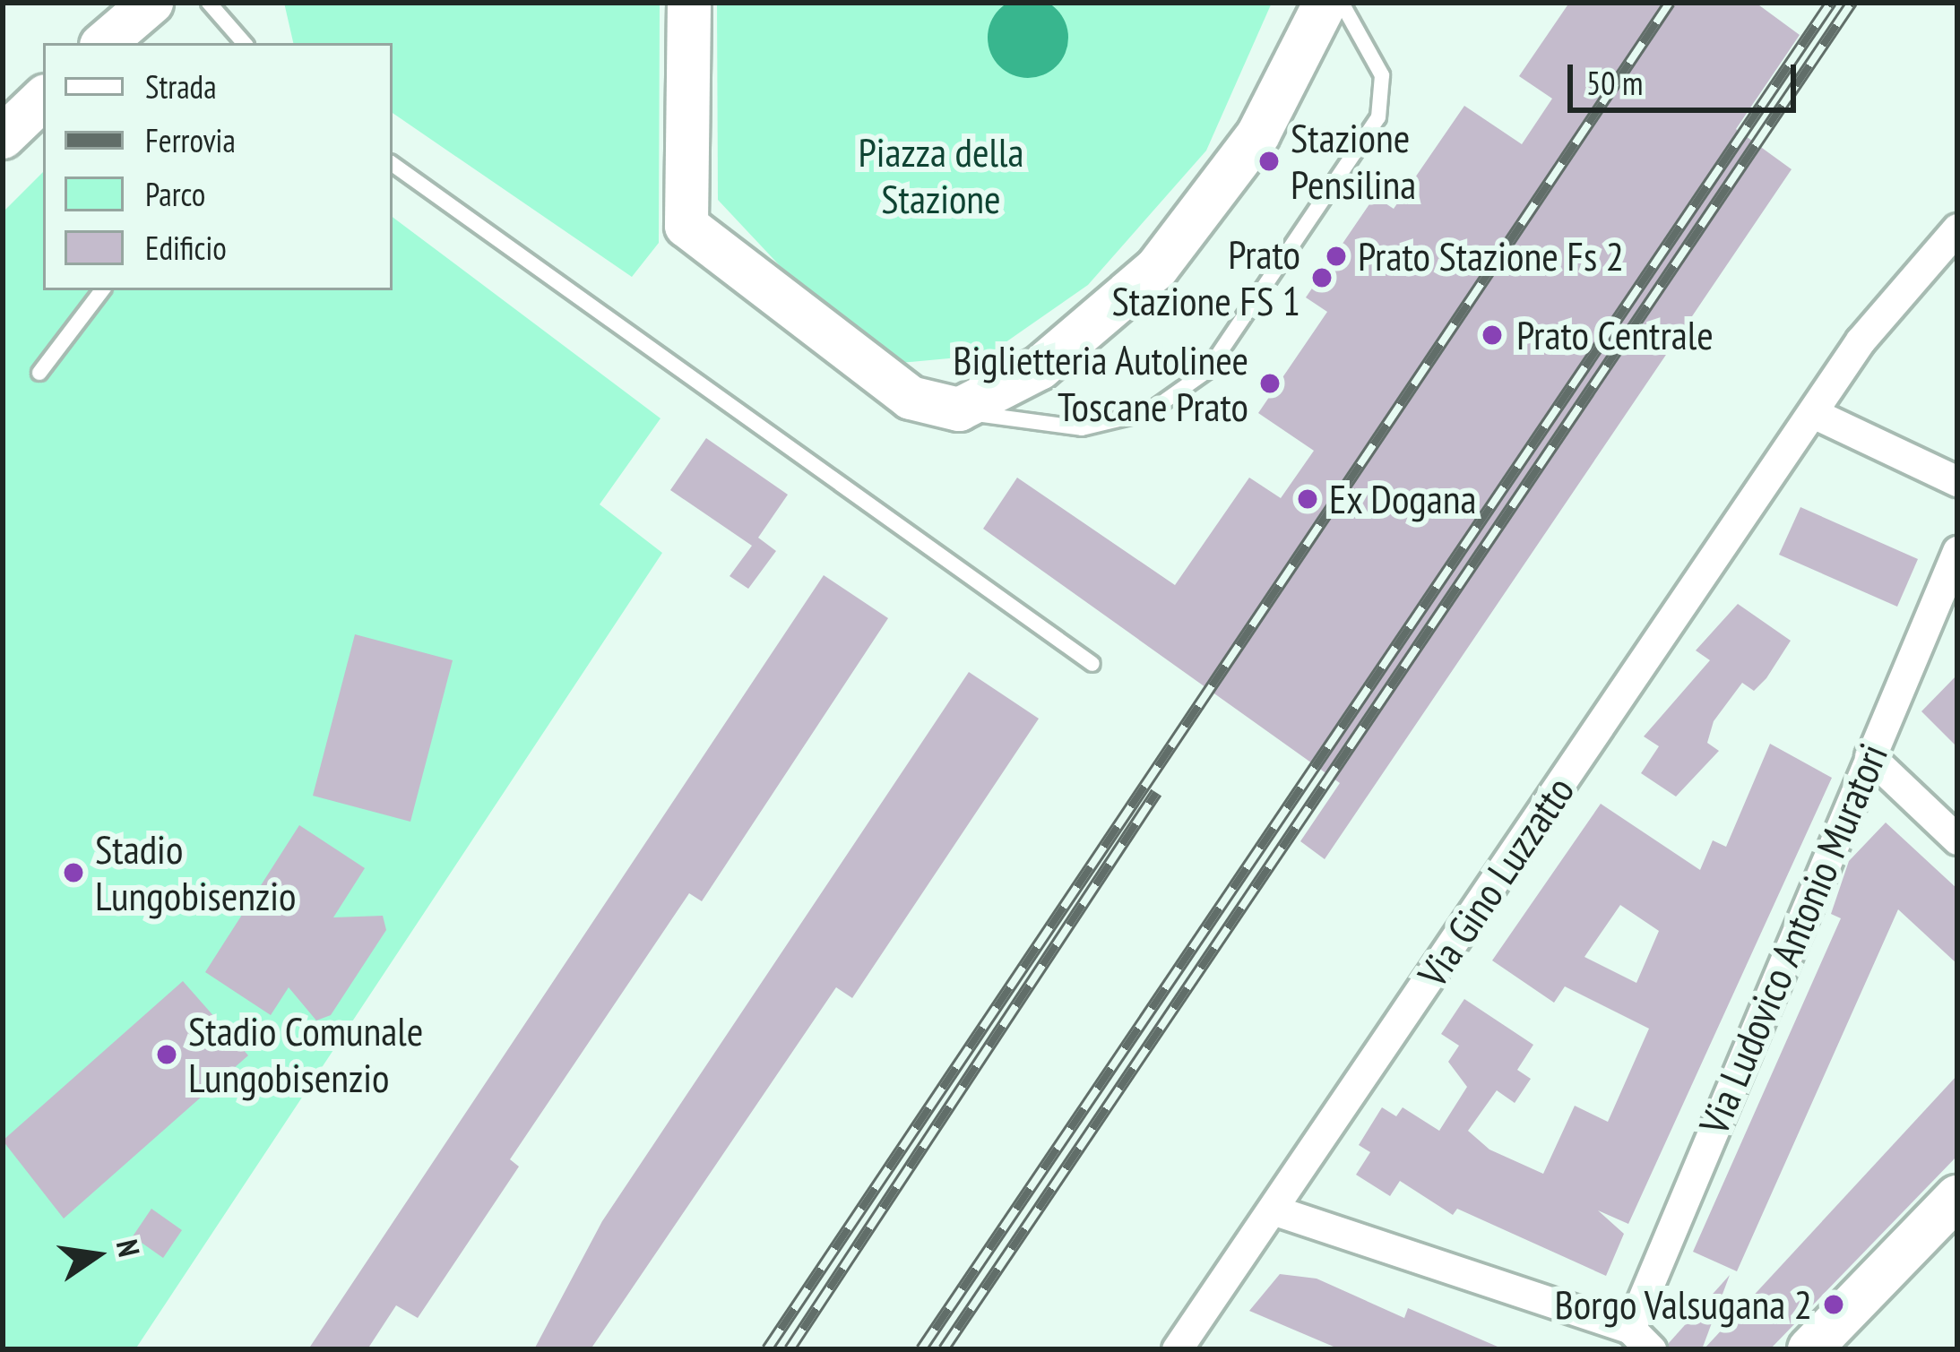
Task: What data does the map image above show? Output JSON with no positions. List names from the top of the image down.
{
  "streets": {
    "street": ["Via Gino Luzzatto", "Via Ludovico Antonio Muratori"]
  },
  "crossings": [
    ["Via Gino Luzzatto", "Via Ludovico Antonio Muratori"]
  ],
  "parks": ["Piazza della Stazione"],
  "places": [
    "Stazione Pensilina",
    "Prato Stazione Fs 2",
    "Prato Stazione FS 1",
    "Prato Centrale",
    "Biglietteria Autolinee Toscane Prato",
    "Ex Dogana",
    "Stadio Lungobisenzio",
    "Stadio Comunale Lungobisenzio",
    "Borgo Valsugana 2"
  ],
  "legend": [
    "Strada",
    "Ferrovia",
    "Parco",
    "Edificio"
  ],
  "scale_bar": "50 m",
  "north": "right"
}
